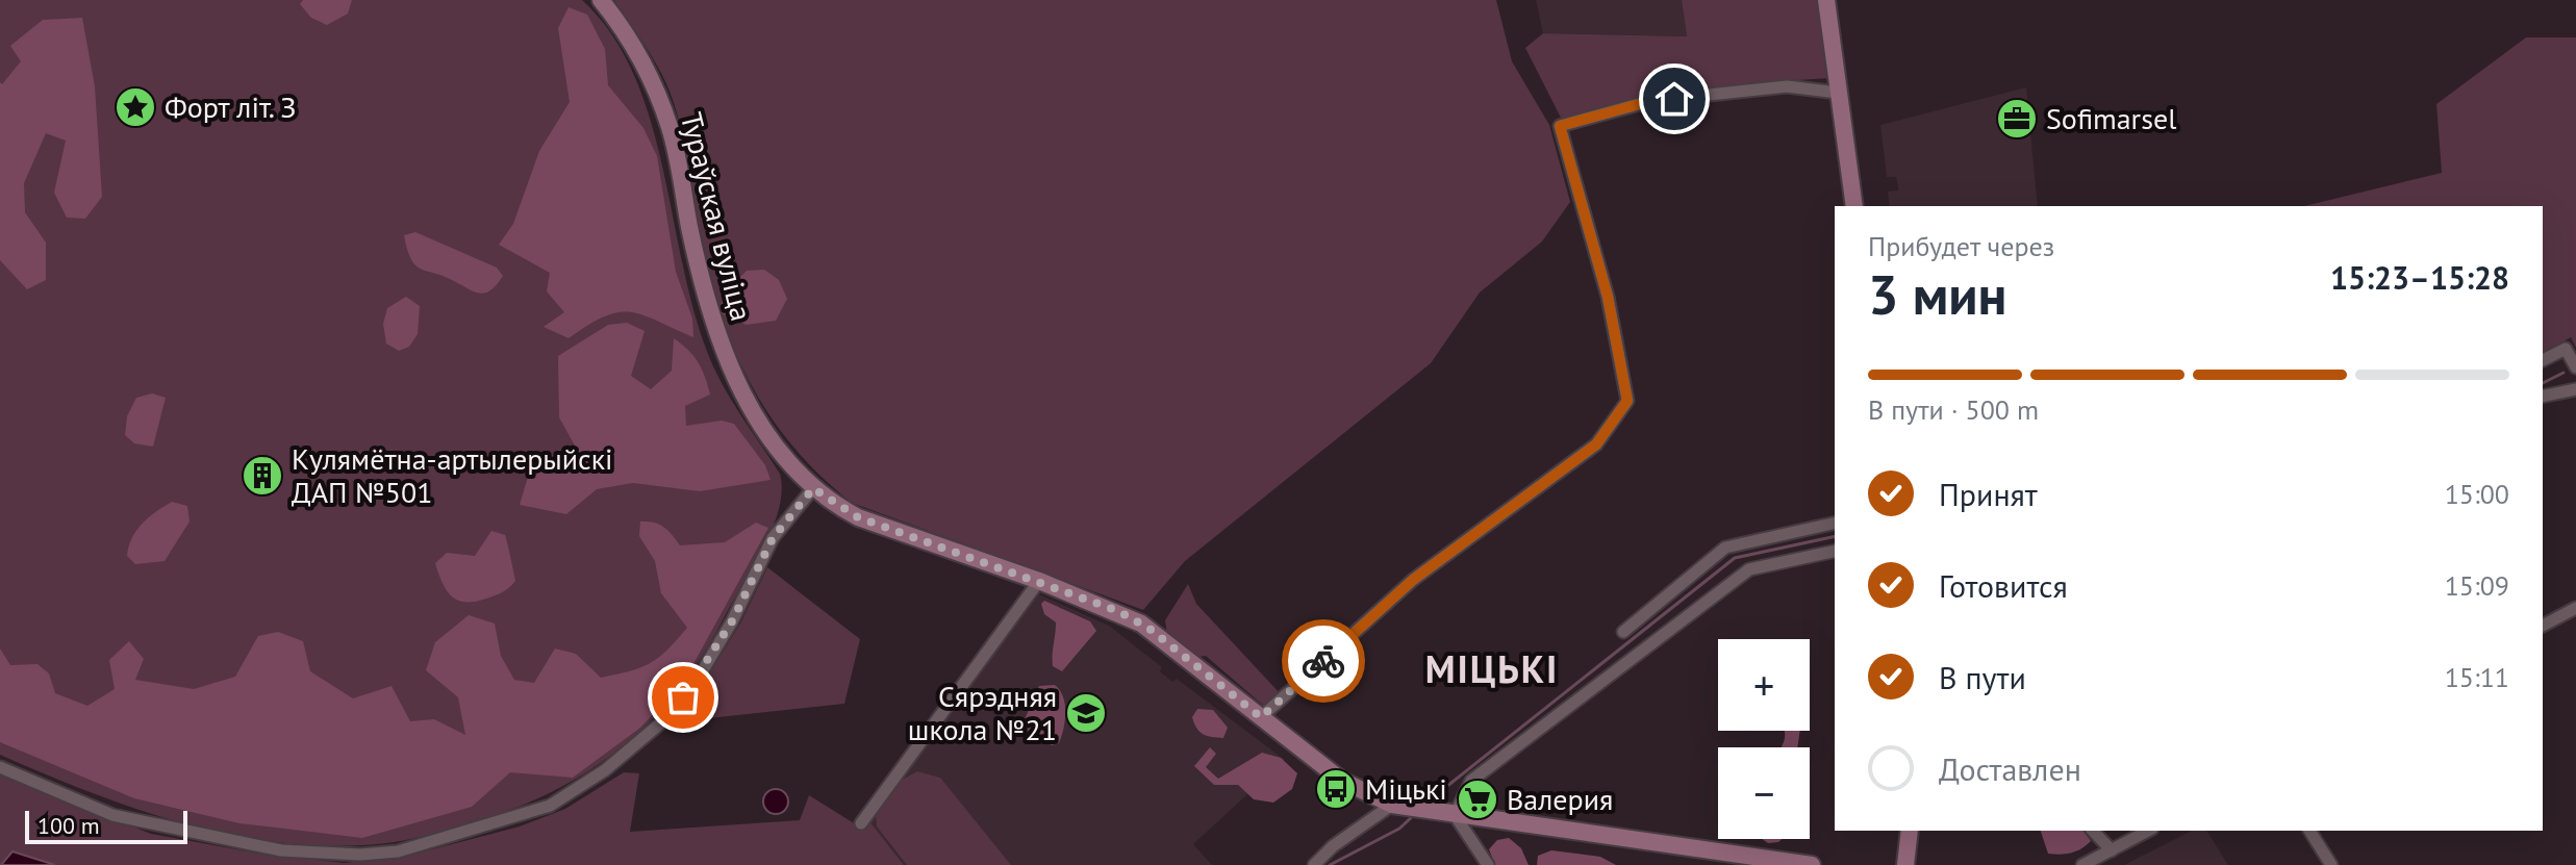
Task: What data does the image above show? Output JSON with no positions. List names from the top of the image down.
{
  "streets": {
    "street": ["Тураўская вуліца"]
  },
  "districts": ["МІЦЬКІ"],
  "places": {
    "place": ["Форт літ. З"],
    "office": ["Sofimarsel"],
    "building": ["Кулямётна-артылерыйскі ДАП №501"],
    "school or university": ["Сярэдняя школа №21"],
    "bus stop": ["Міцькі"],
    "supermarket": ["Валерия"]
  },
  "scale_bar": "100 m",
  "page": {
    "heading": ["3 мин", "Прибудет через", "15:23–15:28"],
    "bar": "В пути · 500 m",
    "list": [
      ["Принят", "15:00"],
      ["Готовится", "15:09"],
      ["В пути", "15:11"],
      "Доставлен"
    ],
    "map_buttons": ["+", "−"],
    "scale": "100 m"
  }
}
